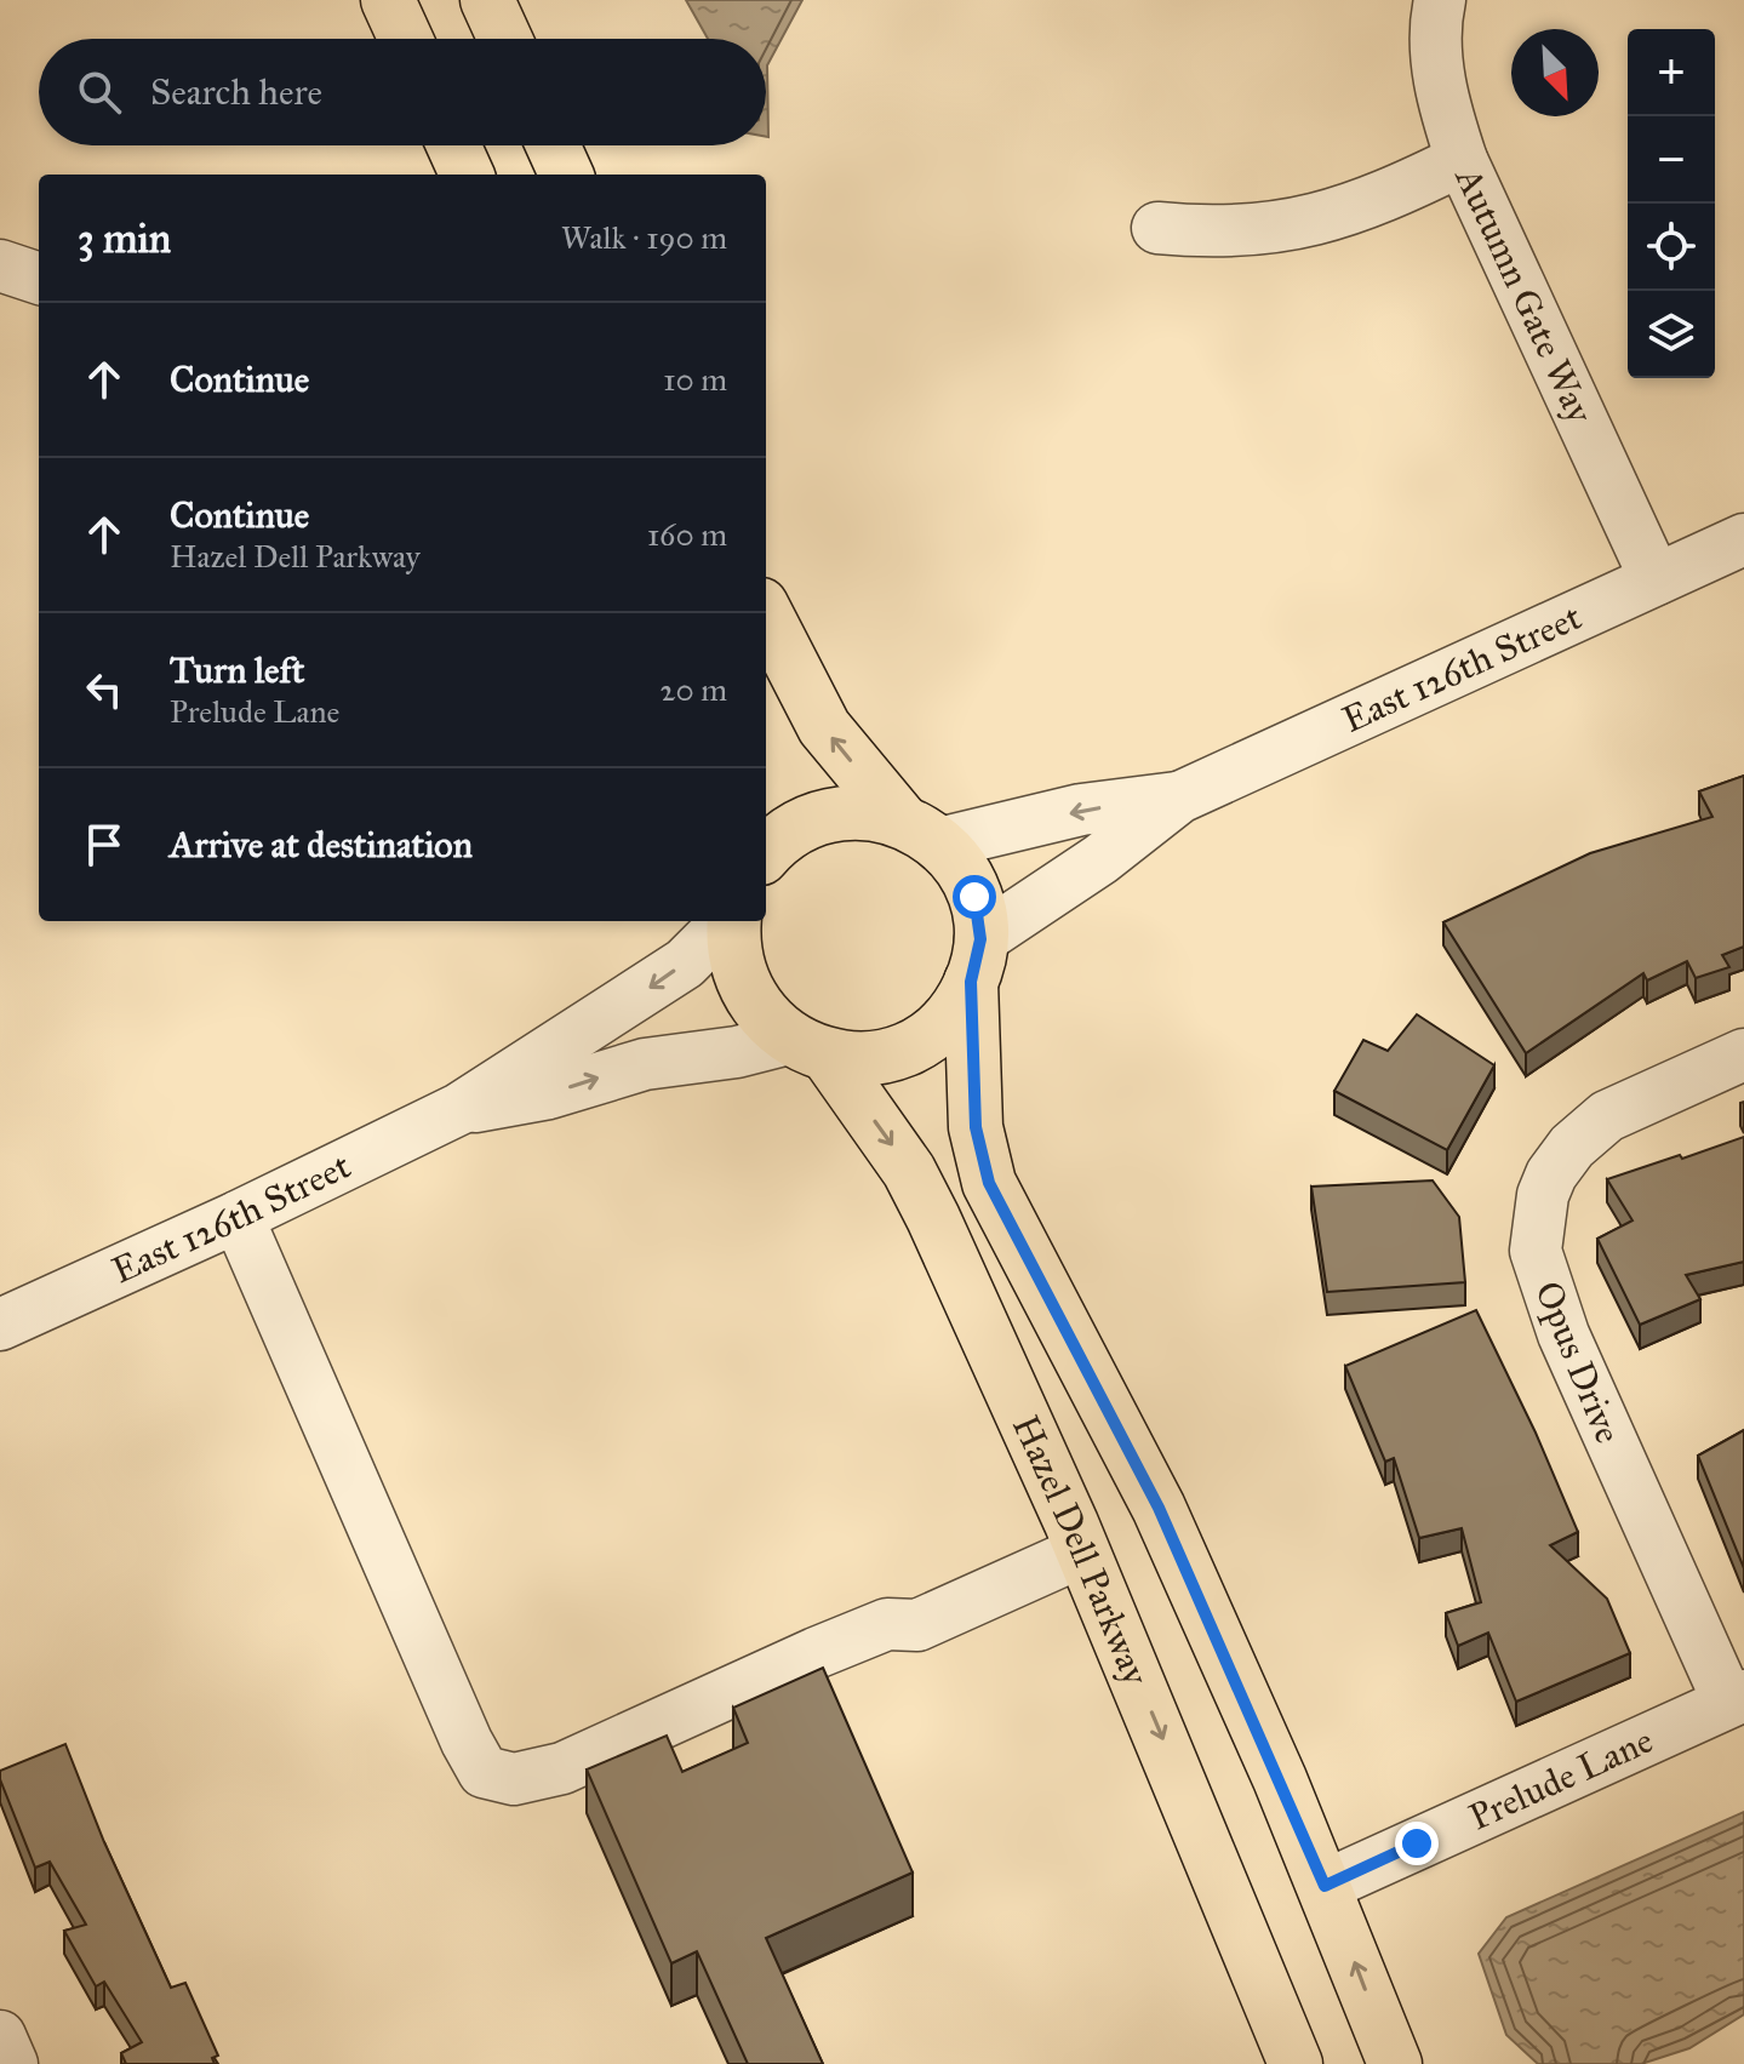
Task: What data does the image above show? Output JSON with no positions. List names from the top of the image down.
{
  "streets": {
    "main road": ["Hazel Dell Parkway"],
    "street": [
      "Autumn Gate Way",
      "East 126th Street",
      "Opus Drive",
      "Prelude Lane"
    ]
  },
  "crossings": [
    ["Autumn Gate Way", "East 126th Street"],
    ["East 126th Street", "Hazel Dell Parkway"],
    ["Opus Drive", "Prelude Lane"]
  ],
  "north": "bottom right",
  "page": {
    "map_buttons": ["+", "−"],
    "search": "Search here",
    "heading": ["3 min", "Walk · 190 m"],
    "list": [
      ["Continue", "10 m"],
      ["Continue", "Hazel Dell Parkway", "160 m"],
      ["Turn left", "Prelude Lane", "20 m"],
      "Arrive at destination"
    ]
  }
}
